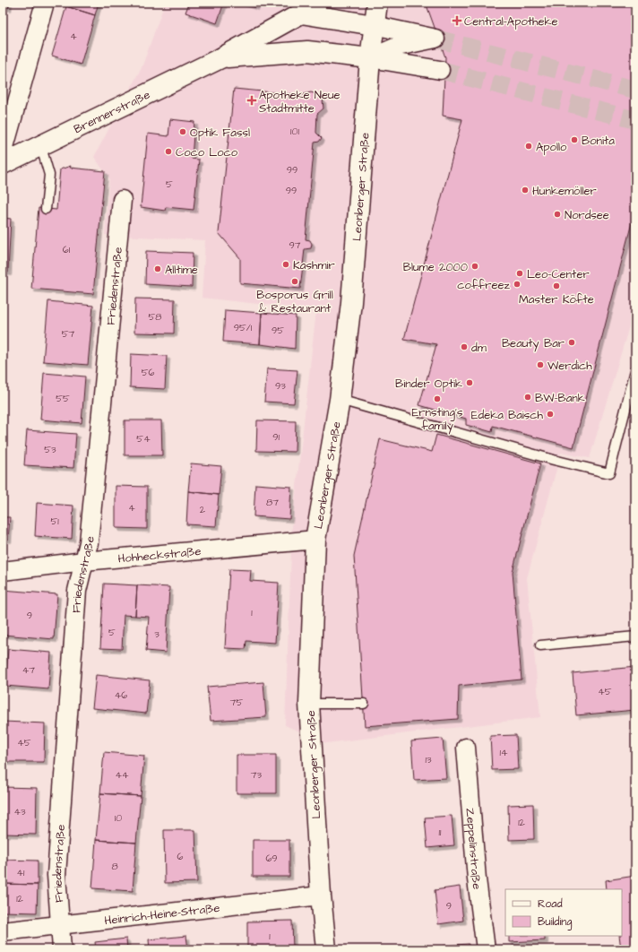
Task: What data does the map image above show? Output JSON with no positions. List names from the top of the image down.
{
  "streets": {
    "street": [
      "Brennerstraße",
      "Leonberger Straße",
      "Friedenstraße",
      "Hohheckstraße",
      "Zeppelinstraße",
      "Heinrich-Heine-Straße"
    ]
  },
  "crossings": [
    ["Brennerstraße", "Leonberger Straße"],
    ["Leonberger Straße", "Hohheckstraße"],
    ["Leonberger Straße", "Heinrich-Heine-Straße"],
    ["Friedenstraße", "Hohheckstraße"],
    ["Friedenstraße", "Heinrich-Heine-Straße"]
  ],
  "places": {
    "health": ["Central-Apotheke", "Apotheke Neue Stadtmitte"],
    "other": [
      "Optik Fassl",
      "Bonita",
      "Apollo",
      "Coco Loco",
      "Hunkemöller",
      "Nordsee",
      "Kashmir",
      "Blume 2000",
      "Alltime",
      "Leo-Center",
      "Bosporus Grill & Restaurant",
      "coffreez",
      "Master Köfte",
      "Beauty Bar",
      "dm",
      "Werdich",
      "Binder Optik",
      "BW-Bank",
      "Ernsting's family",
      "Edeka Baisch"
    ]
  },
  "house_numbers": [
    "4",
    "101",
    "99",
    "5",
    "99",
    "97",
    "61",
    "58",
    "95/1",
    "95",
    "57",
    "56",
    "93",
    "55",
    "91",
    "54",
    "53",
    "87",
    "4",
    "2",
    "51",
    "1",
    "9",
    "5",
    "3",
    "47",
    "45",
    "46",
    "75",
    "45",
    "14",
    "13",
    "44",
    "73",
    "43",
    "10",
    "12",
    "11",
    "6",
    "69",
    "8",
    "41",
    "12",
    "9",
    "1"
  ],
  "legend": ["Road", "Building"]
}
